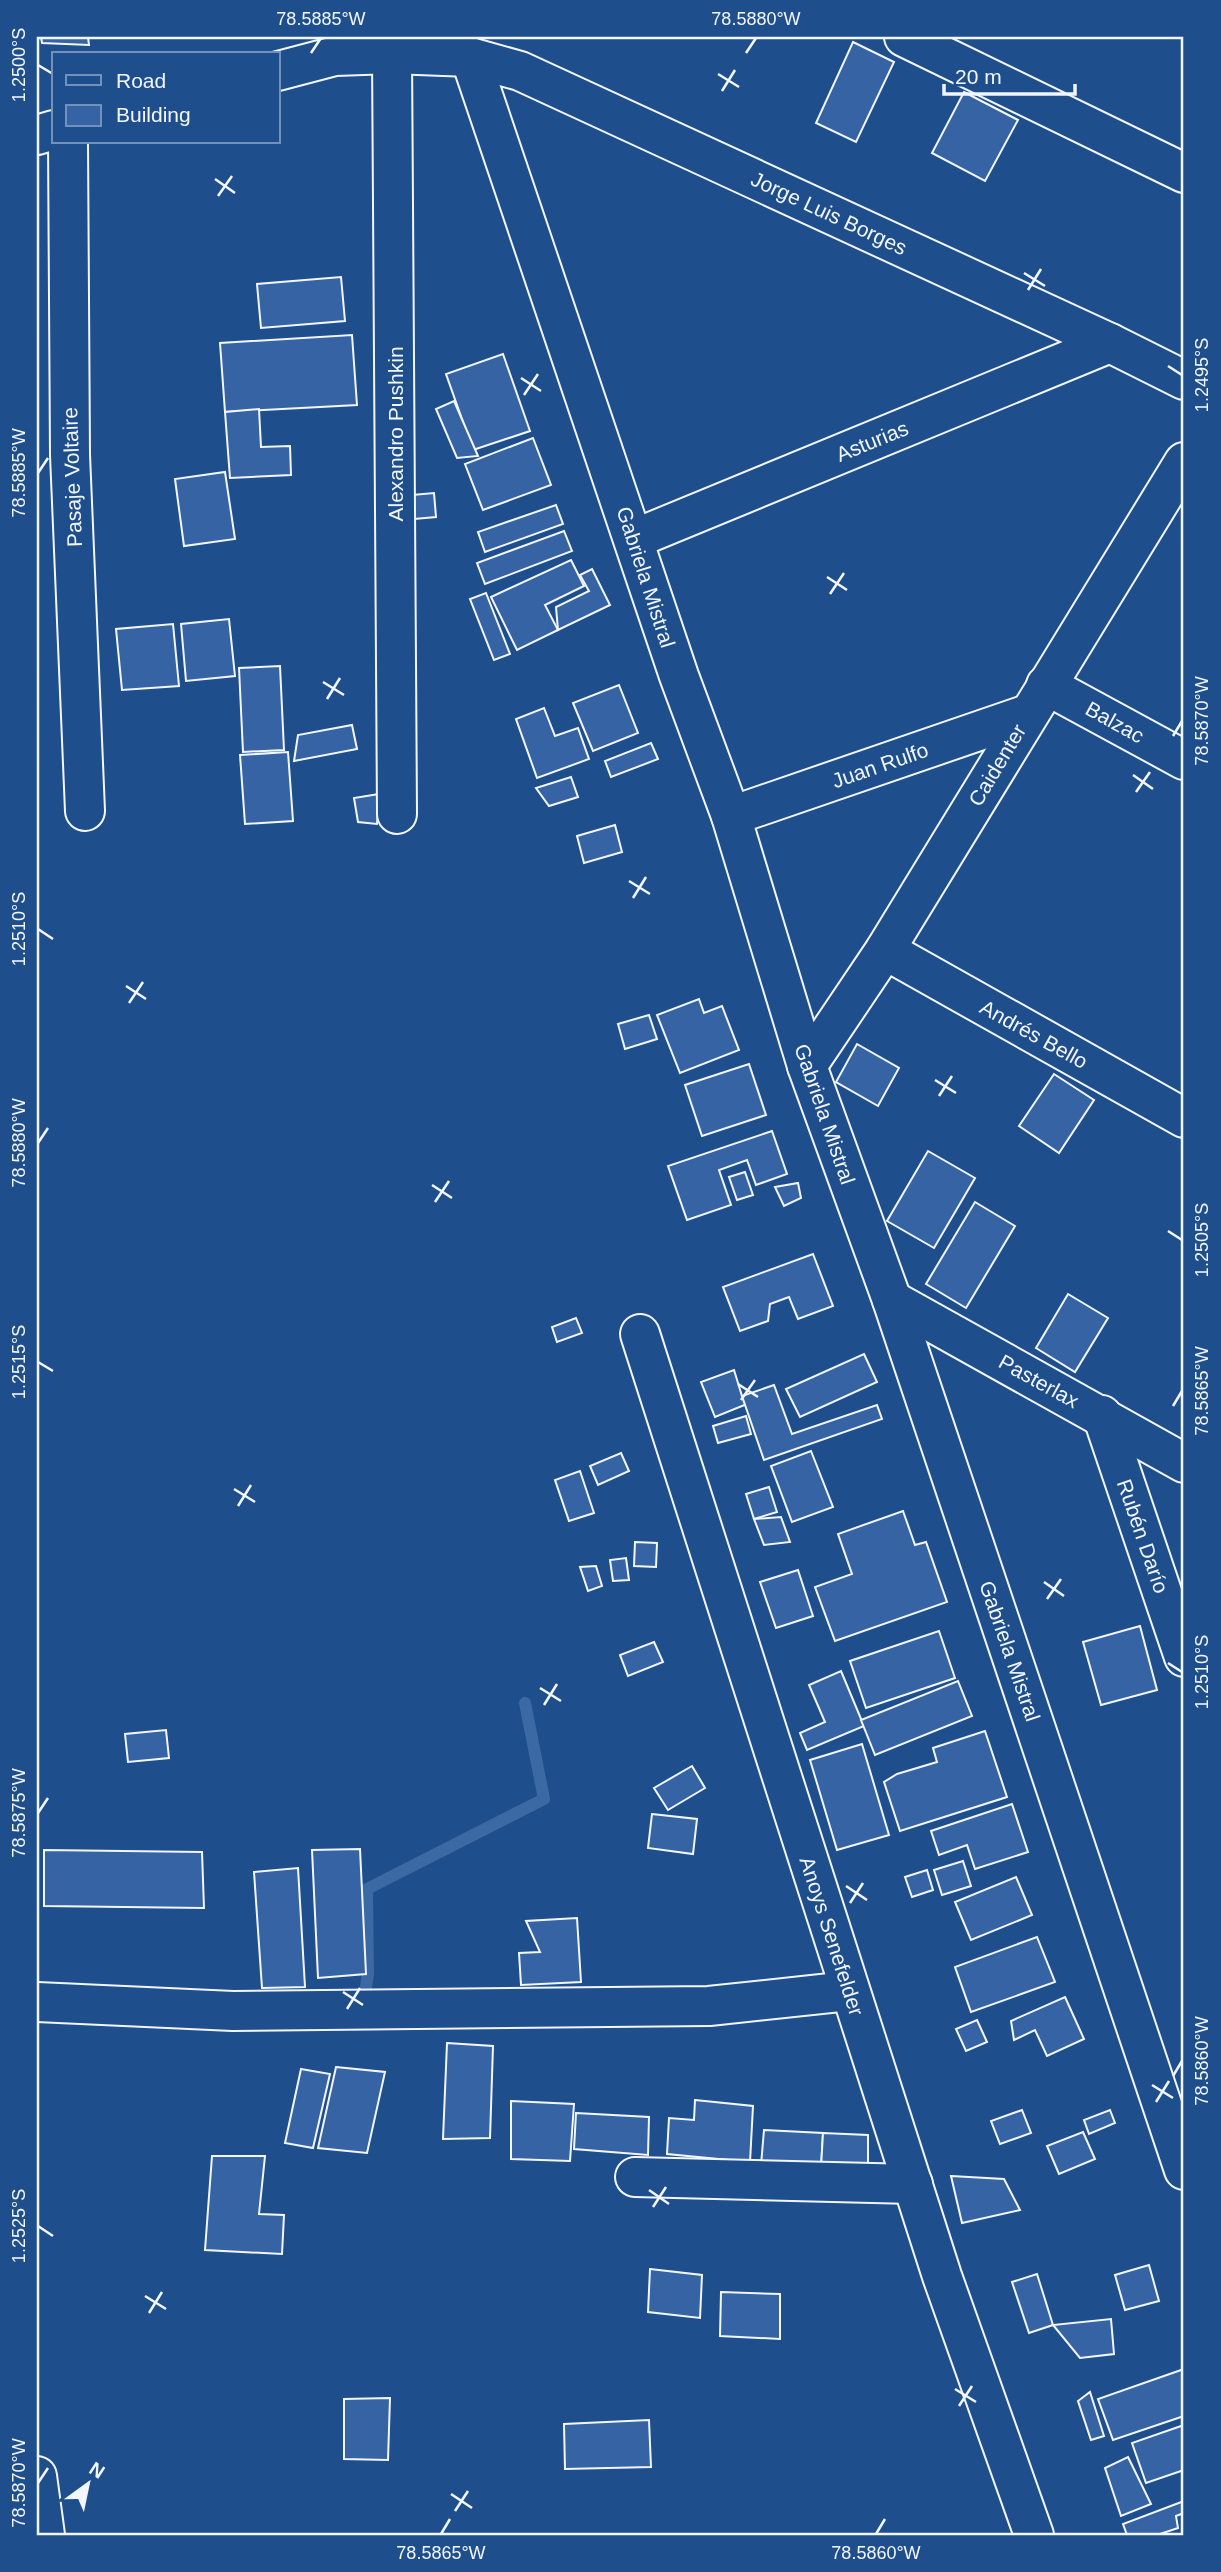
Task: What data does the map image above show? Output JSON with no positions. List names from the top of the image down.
{
  "streets": {
    "street": [
      "Jorge Luis Borges",
      "Alexandro Pushkin",
      "Asturias",
      "Pasaje Voltaire",
      "Gabriela Mistral",
      "Balzac",
      "Juan Rulfo",
      "Caidenter",
      "Andrés Bello",
      "Pasterlax",
      "Rubén Darío",
      "Anoys Senefelder"
    ]
  },
  "crossings": [
    ["Jorge Luis Borges", "Alexandro Pushkin"],
    ["Jorge Luis Borges", "Asturias"],
    ["Jorge Luis Borges", "Gabriela Mistral"],
    ["Asturias", "Gabriela Mistral"],
    ["Gabriela Mistral", "Juan Rulfo"],
    ["Gabriela Mistral", "Caidenter"],
    ["Gabriela Mistral", "Pasterlax"],
    ["Balzac", "Juan Rulfo"],
    ["Balzac", "Caidenter"],
    ["Juan Rulfo", "Caidenter"],
    ["Caidenter", "Andrés Bello"],
    ["Pasterlax", "Rubén Darío"]
  ],
  "legend": ["Road", "Building"],
  "scale_bar": "20 m",
  "north": "top right",
  "coordinates": [
    "78.5885°W",
    "78.5880°W",
    "1.2500°S",
    "1.2495°S",
    "78.5870°W",
    "1.2510°S",
    "1.2505°S",
    "1.2515°S",
    "78.5865°W",
    "78.5875°W",
    "78.5860°W",
    "1.2525°S"
  ]
}
